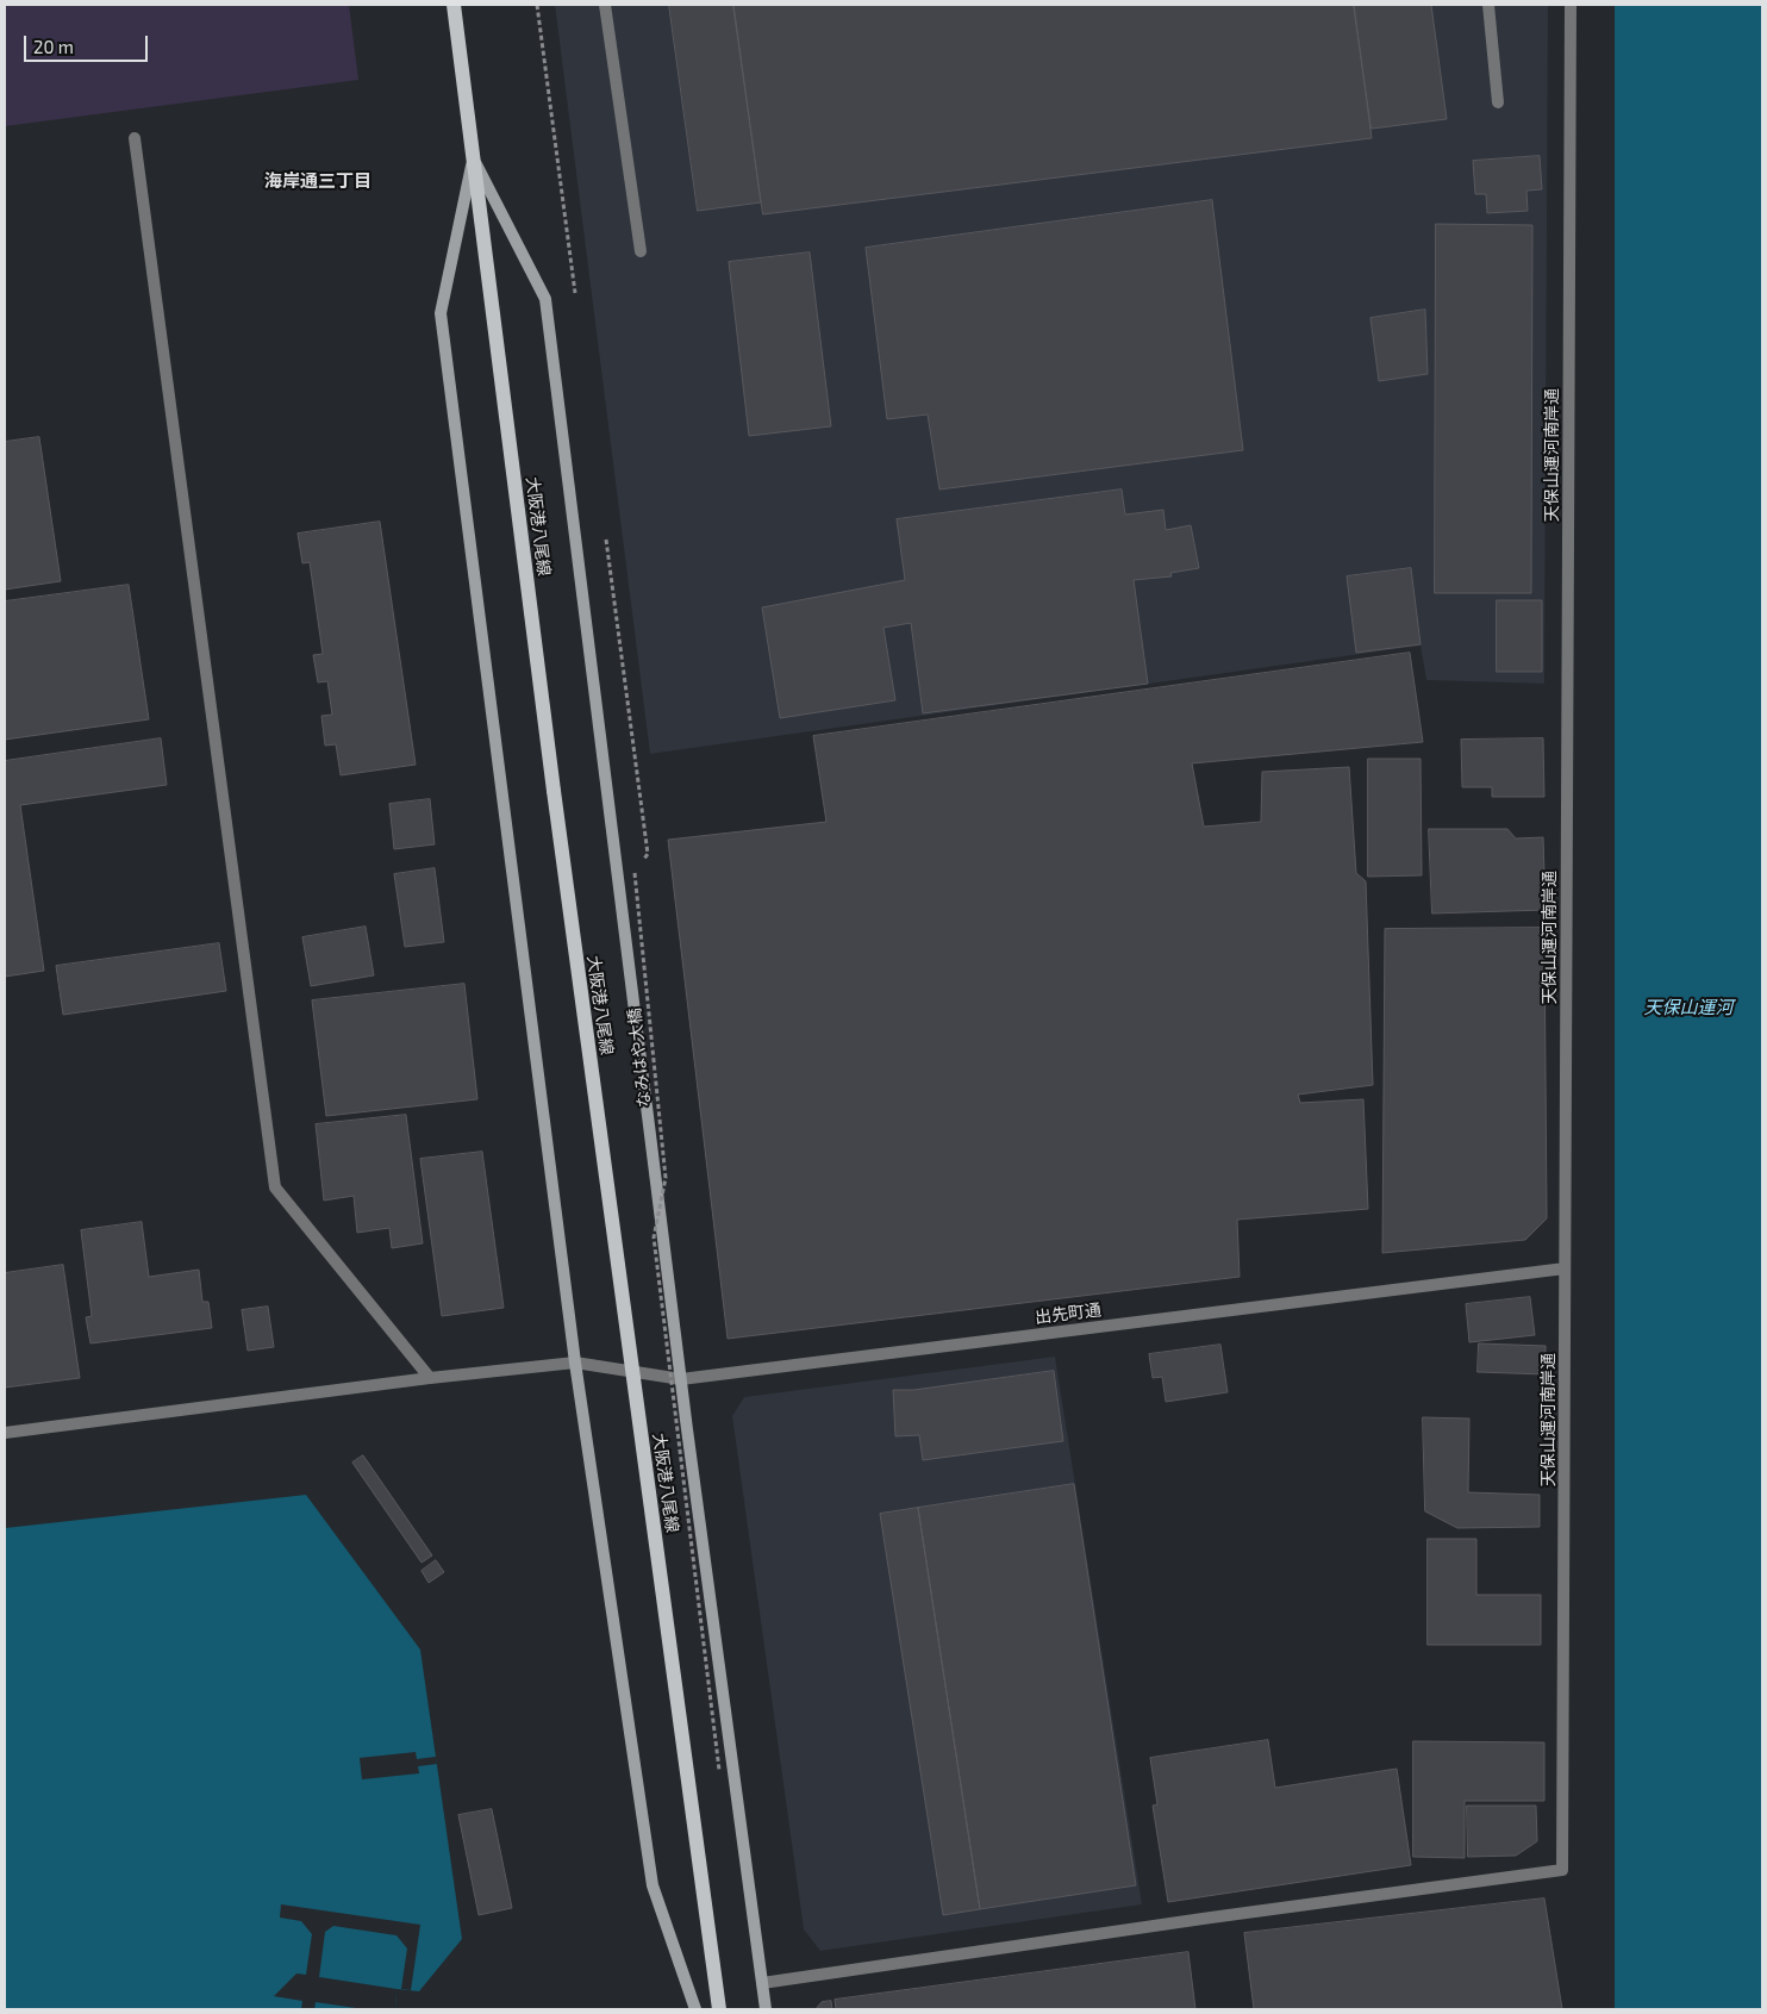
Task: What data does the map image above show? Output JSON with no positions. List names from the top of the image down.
{
  "streets": {
    "main road": ["大阪港八尾線"],
    "street": ["天保山運河南岸通", "出先町通"],
    "path": ["なみはや大橋"]
  },
  "crossings": [
    ["天保山運河南岸通", "出先町通"]
  ],
  "districts": ["海岸通三丁目"],
  "water": ["天保山運河"],
  "scale_bar": "20 m"
}
